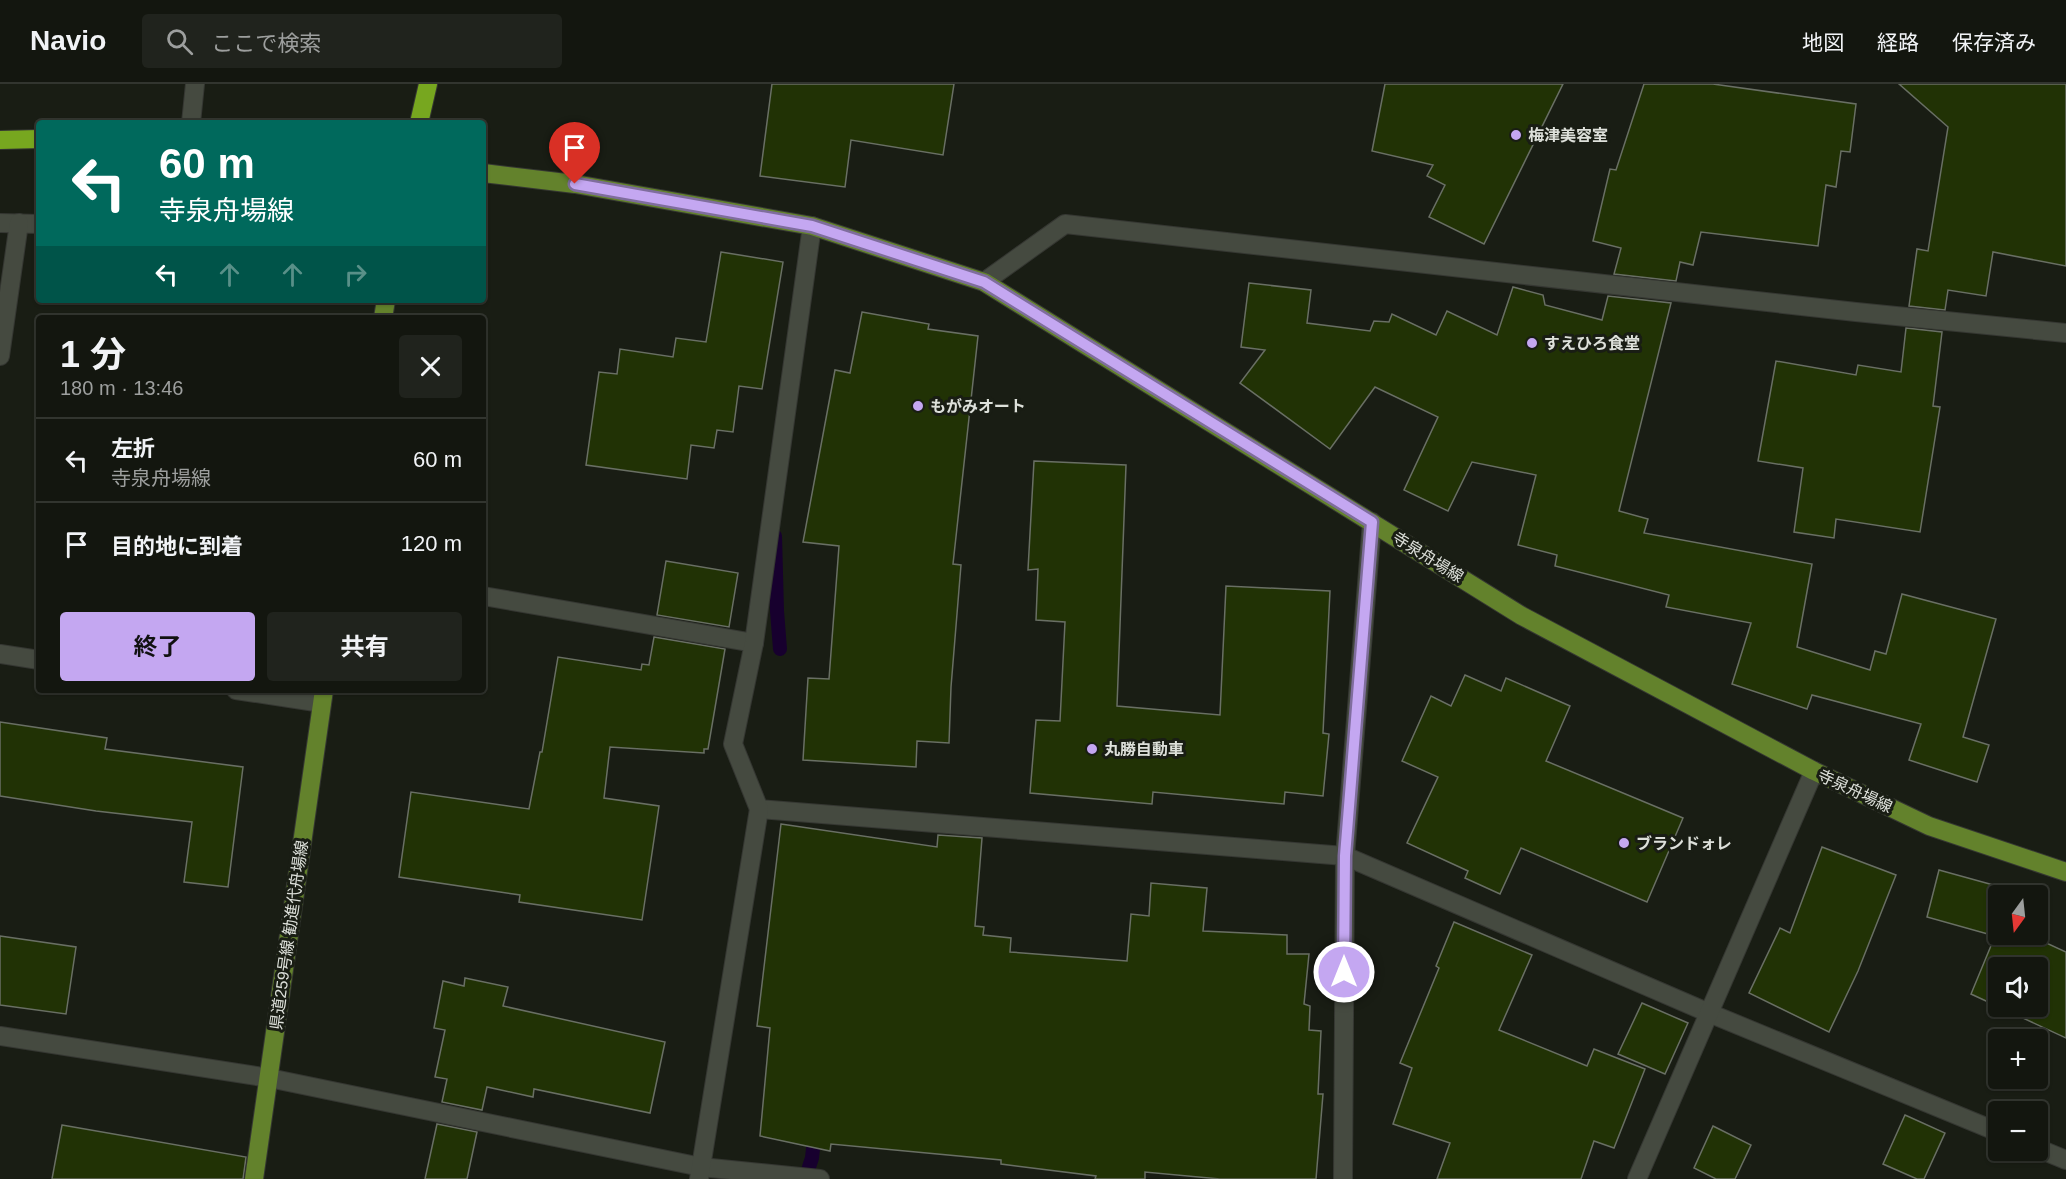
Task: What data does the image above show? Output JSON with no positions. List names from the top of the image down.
{
  "streets": {
    "main road": ["寺泉舟場線", "県道259号線 勧進代舟場線"]
  },
  "places": [
    "梅津美容室",
    "すえひろ食堂",
    "もがみオート",
    "丸勝自動車",
    "ブランドォレ"
  ],
  "north": "bottom",
  "page": {
    "header": "Navio",
    "search": "ここで検索",
    "nav": ["地図", "経路", "保存済み"],
    "turn": ["60 m", "寺泉舟場線"],
    "heading": ["1 分", "180 m · 13:46"],
    "list": [
      {
        "name": "左折",
        "note": "寺泉舟場線",
        "value": "60 m"
      },
      {
        "name": "目的地に到着",
        "value": "120 m"
      }
    ],
    "buttons": ["終了", "共有"],
    "map_buttons": ["+", "−"]
  }
}
